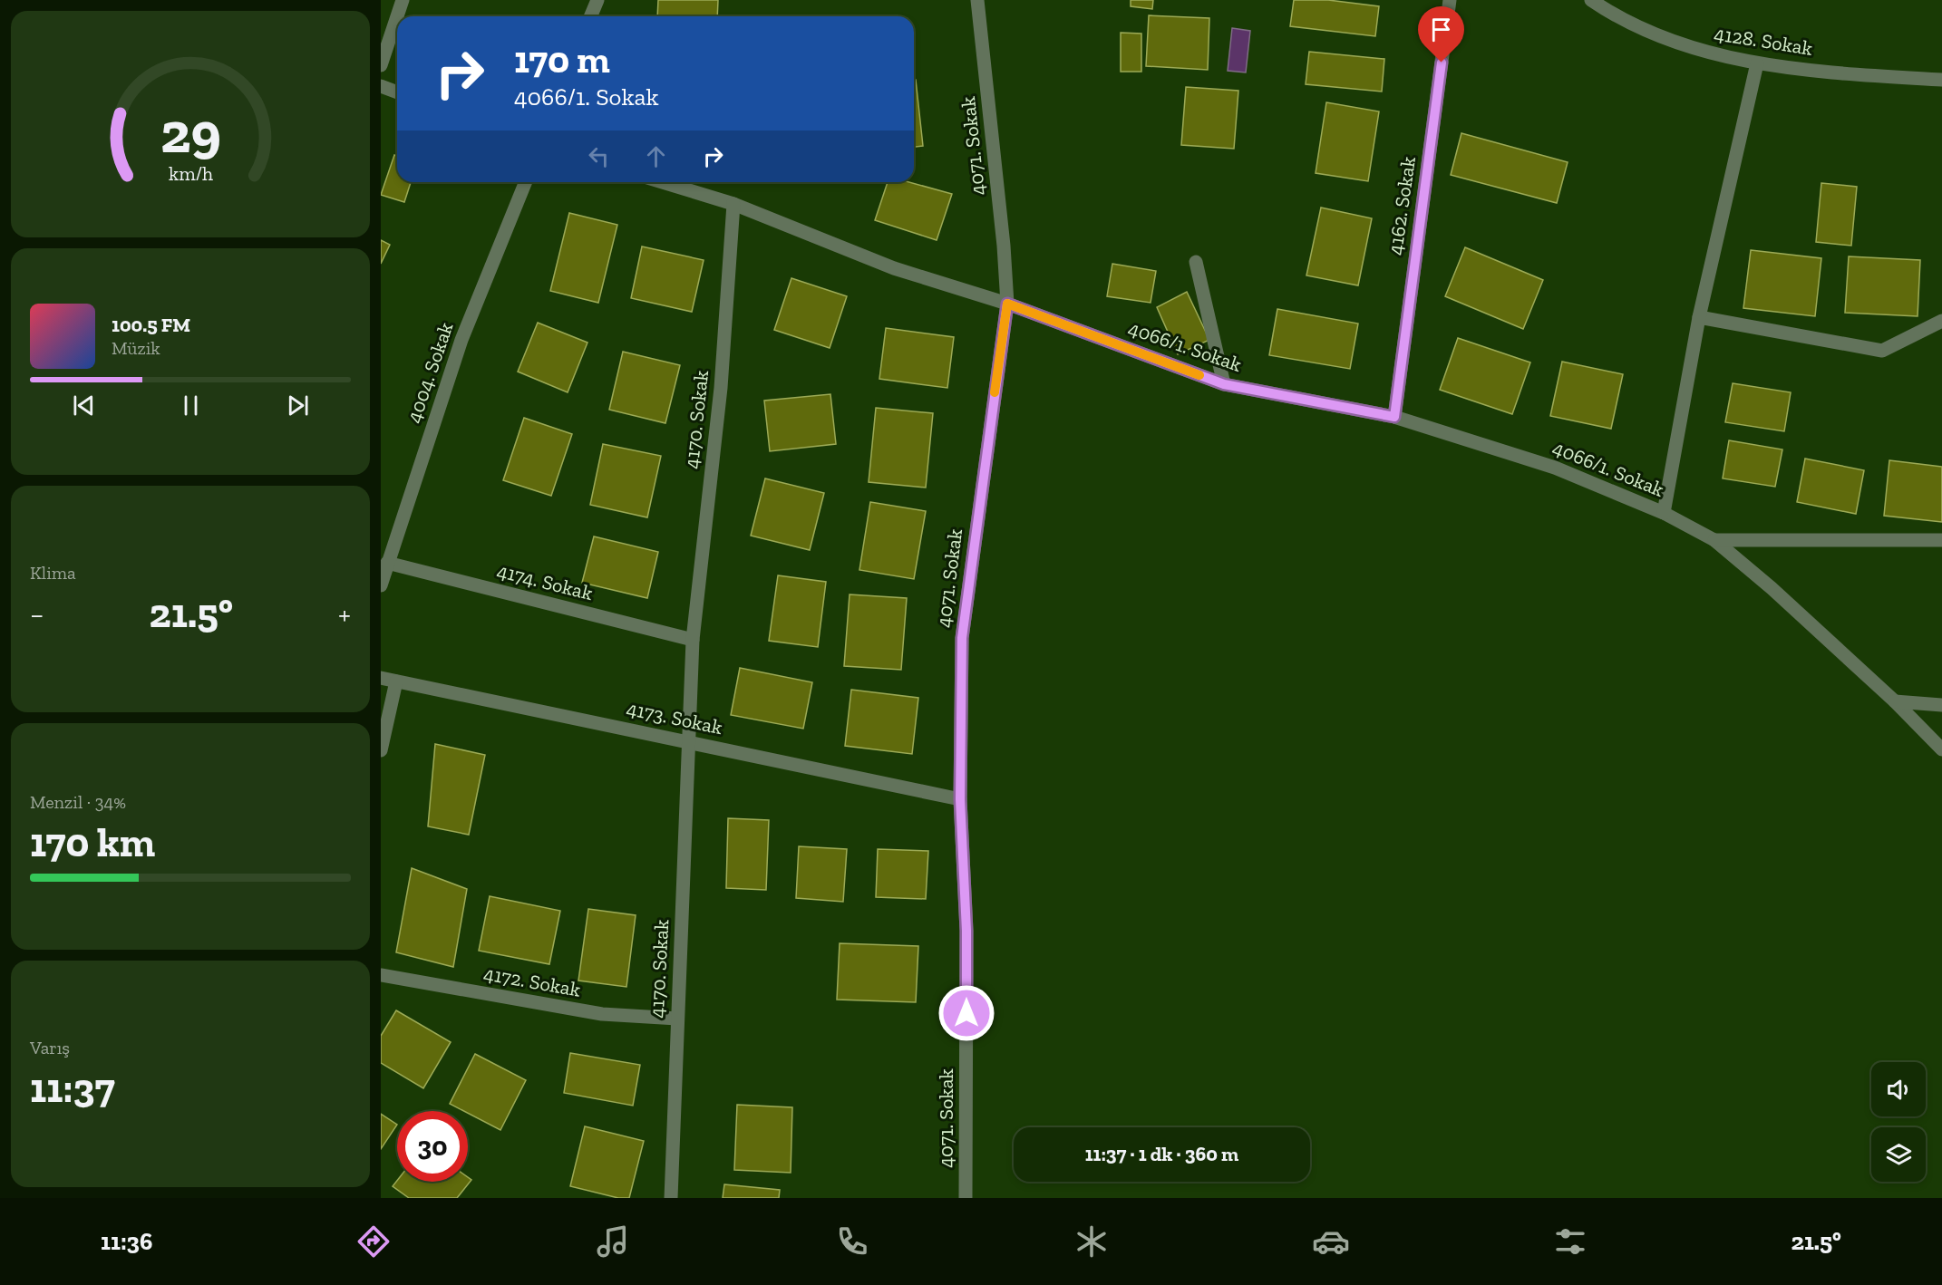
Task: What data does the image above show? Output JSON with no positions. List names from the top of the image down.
{
  "streets": {
    "street": [
      "4128. Sokak",
      "4071. Sokak",
      "4162. Sokak",
      "4066/1. Sokak",
      "4004. Sokak",
      "4170. Sokak",
      "4174. Sokak",
      "4173. Sokak",
      "4172. Sokak"
    ]
  },
  "crossings": [
    ["4071. Sokak", "4066/1. Sokak"],
    ["4071. Sokak", "4173. Sokak"],
    ["4162. Sokak", "4066/1. Sokak"],
    ["4066/1. Sokak", "4170. Sokak"],
    ["4004. Sokak", "4174. Sokak"],
    ["4170. Sokak", "4174. Sokak"],
    ["4170. Sokak", "4173. Sokak"],
    ["4170. Sokak", "4172. Sokak"]
  ],
  "page": {
    "turn": ["170 m", "4066/1. Sokak"],
    "song": ["100.5 FM", "Müzik"],
    "tile": [
      "Klima",
      ["Menzil · 34%", "170 km"],
      ["Varış", "11:37"]
    ],
    "heat": ["−", "21.5°", "+"],
    "limit": "30",
    "trip": "11:37 · 1 dk · 360 m",
    "tabs": ["11:36", "21.5°"],
    "gauge": ["29", "km/h"]
  }
}
